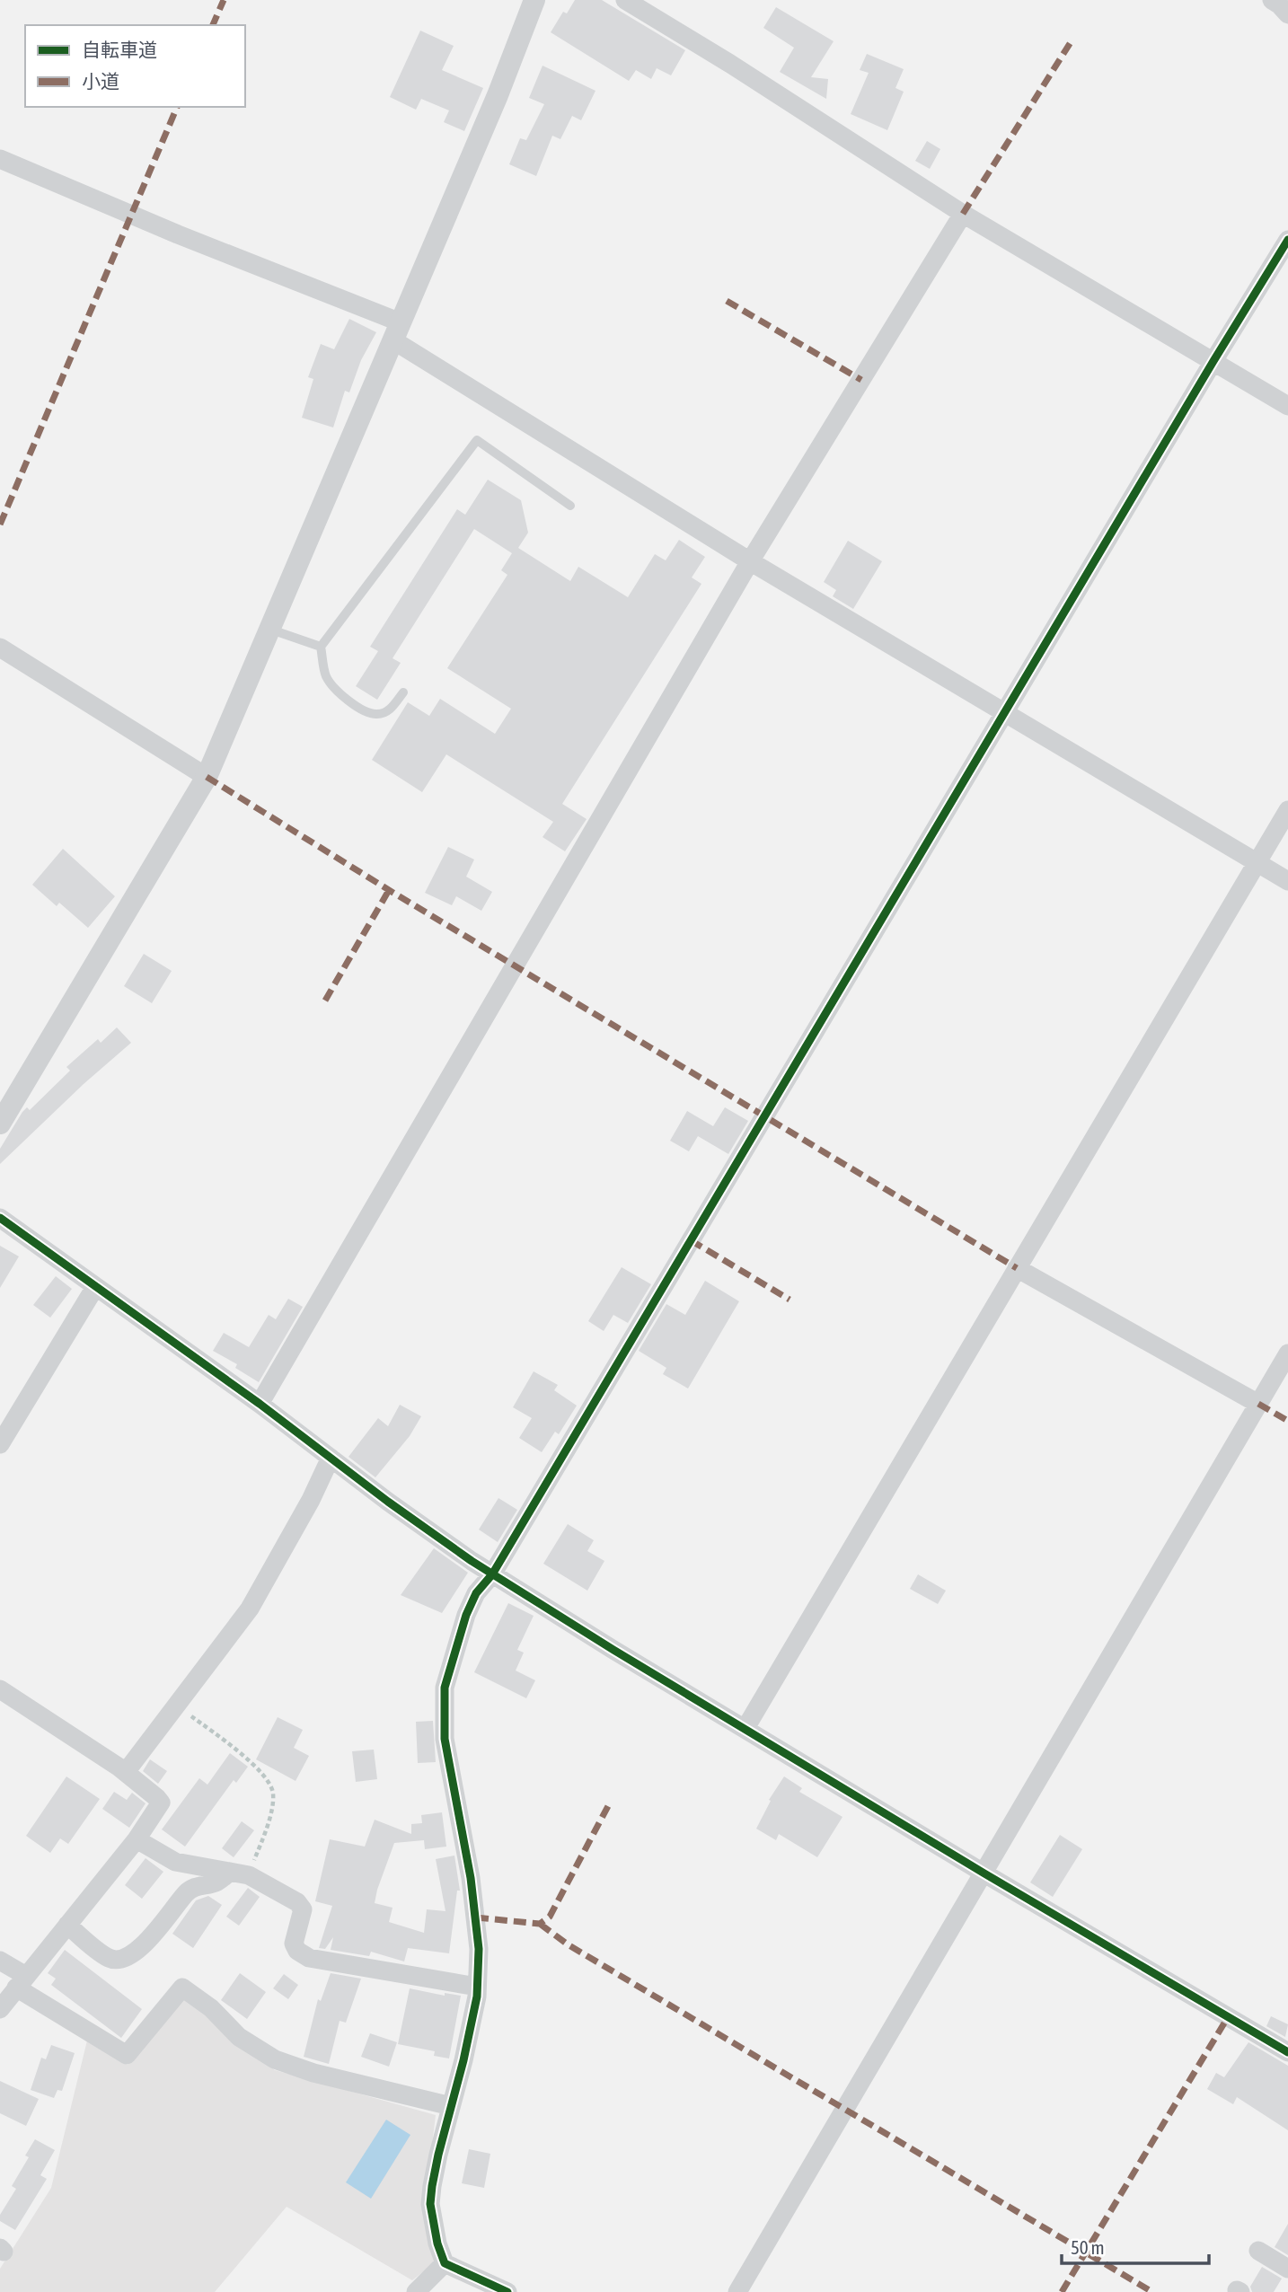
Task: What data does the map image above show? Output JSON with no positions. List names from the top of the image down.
{
  "legend": ["自転車道", "小道"],
  "scale_bar": "50 m"
}
